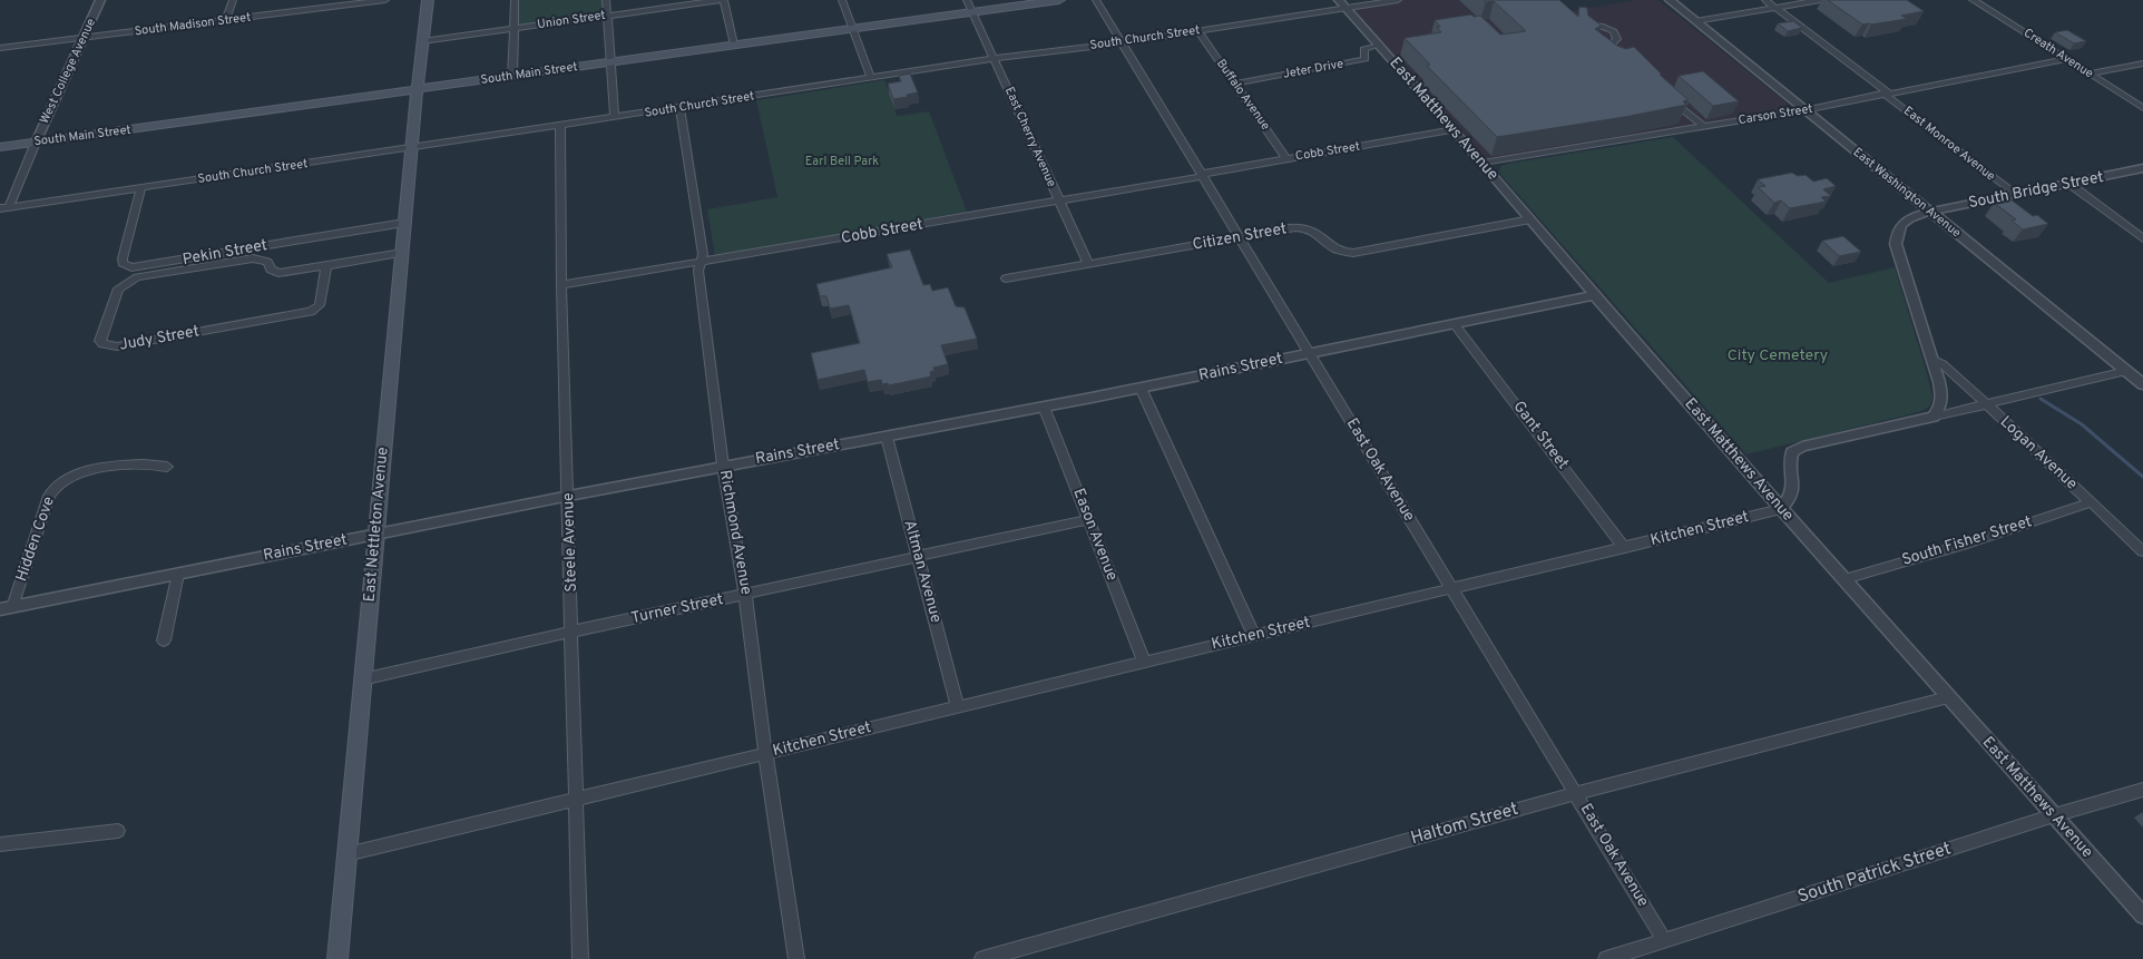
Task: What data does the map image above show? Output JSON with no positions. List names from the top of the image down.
{
  "streets": {
    "main road": ["South Main Street", "East Nettleton Avenue"],
    "street": [
      "Union Street",
      "South Madison Street",
      "South Church Street",
      "Creath Avenue",
      "Jeter Drive",
      "West College Avenue",
      "Buffalo Avenue",
      "Carson Street",
      "East Matthews Avenue",
      "East Cherry Avenue",
      "East Monroe Avenue",
      "Cobb Street",
      "South Bridge Street",
      "East Washington Avenue",
      "Citizen Street",
      "Pekin Street",
      "Judy Street",
      "Rains Street",
      "Gant Street",
      "Logan Avenue",
      "East Oak Avenue",
      "Kitchen Street",
      "Richmond Avenue",
      "Eason Avenue",
      "Hidden Cove",
      "South Fisher Street",
      "Steele Avenue",
      "Altman Avenue",
      "Turner Street",
      "Haltom Street",
      "South Patrick Street"
    ]
  },
  "crossings": [
    ["Union Street", "East Nettleton Avenue"],
    ["South Madison Street", "West College Avenue"],
    ["South Church Street", "Buffalo Avenue"],
    ["South Church Street", "East Matthews Avenue"],
    ["South Church Street", "East Cherry Avenue"],
    ["South Church Street", "Pekin Street"],
    ["South Church Street", "East Oak Avenue"],
    ["South Church Street", "East Nettleton Avenue"],
    ["South Church Street", "Richmond Avenue"],
    ["South Church Street", "Steele Avenue"],
    ["Creath Avenue", "Carson Street"],
    ["Jeter Drive", "Buffalo Avenue"],
    ["Jeter Drive", "East Matthews Avenue"],
    ["West College Avenue", "South Main Street"],
    ["South Main Street", "East Cherry Avenue"],
    ["South Main Street", "East Nettleton Avenue"],
    ["Buffalo Avenue", "Cobb Street"],
    ["Carson Street", "East Matthews Avenue"],
    ["Carson Street", "East Monroe Avenue"],
    ["Carson Street", "East Washington Avenue"],
    ["East Matthews Avenue", "Cobb Street"],
    ["East Matthews Avenue", "Citizen Street"],
    ["East Matthews Avenue", "Rains Street"],
    ["East Matthews Avenue", "Kitchen Street"],
    ["East Matthews Avenue", "South Fisher Street"],
    ["East Matthews Avenue", "Haltom Street"],
    ["East Matthews Avenue", "South Patrick Street"],
    ["East Cherry Avenue", "Cobb Street"],
    ["East Cherry Avenue", "Citizen Street"],
    ["East Monroe Avenue", "South Bridge Street"],
    ["Cobb Street", "East Oak Avenue"],
    ["Cobb Street", "Richmond Avenue"],
    ["Cobb Street", "Steele Avenue"],
    ["South Bridge Street", "East Washington Avenue"],
    ["South Bridge Street", "Logan Avenue"],
    ["Citizen Street", "East Oak Avenue"],
    ["Pekin Street", "East Nettleton Avenue"],
    ["Judy Street", "East Nettleton Avenue"],
    ["Rains Street", "Gant Street"],
    ["Rains Street", "East Oak Avenue"],
    ["Rains Street", "East Nettleton Avenue"],
    ["Rains Street", "Richmond Avenue"],
    ["Rains Street", "Eason Avenue"],
    ["Rains Street", "Hidden Cove"],
    ["Rains Street", "Steele Avenue"],
    ["Rains Street", "Altman Avenue"],
    ["Gant Street", "Kitchen Street"],
    ["Logan Avenue", "South Fisher Street"],
    ["East Oak Avenue", "Kitchen Street"],
    ["East Oak Avenue", "Haltom Street"],
    ["East Oak Avenue", "South Patrick Street"],
    ["East Nettleton Avenue", "Kitchen Street"],
    ["East Nettleton Avenue", "Turner Street"],
    ["Kitchen Street", "Richmond Avenue"],
    ["Kitchen Street", "Eason Avenue"],
    ["Kitchen Street", "Steele Avenue"],
    ["Kitchen Street", "Altman Avenue"],
    ["Richmond Avenue", "Turner Street"],
    ["Eason Avenue", "Turner Street"],
    ["Steele Avenue", "Turner Street"],
    ["Altman Avenue", "Turner Street"]
  ],
  "parks": ["Earl Bell Park", "City Cemetery"]
}
